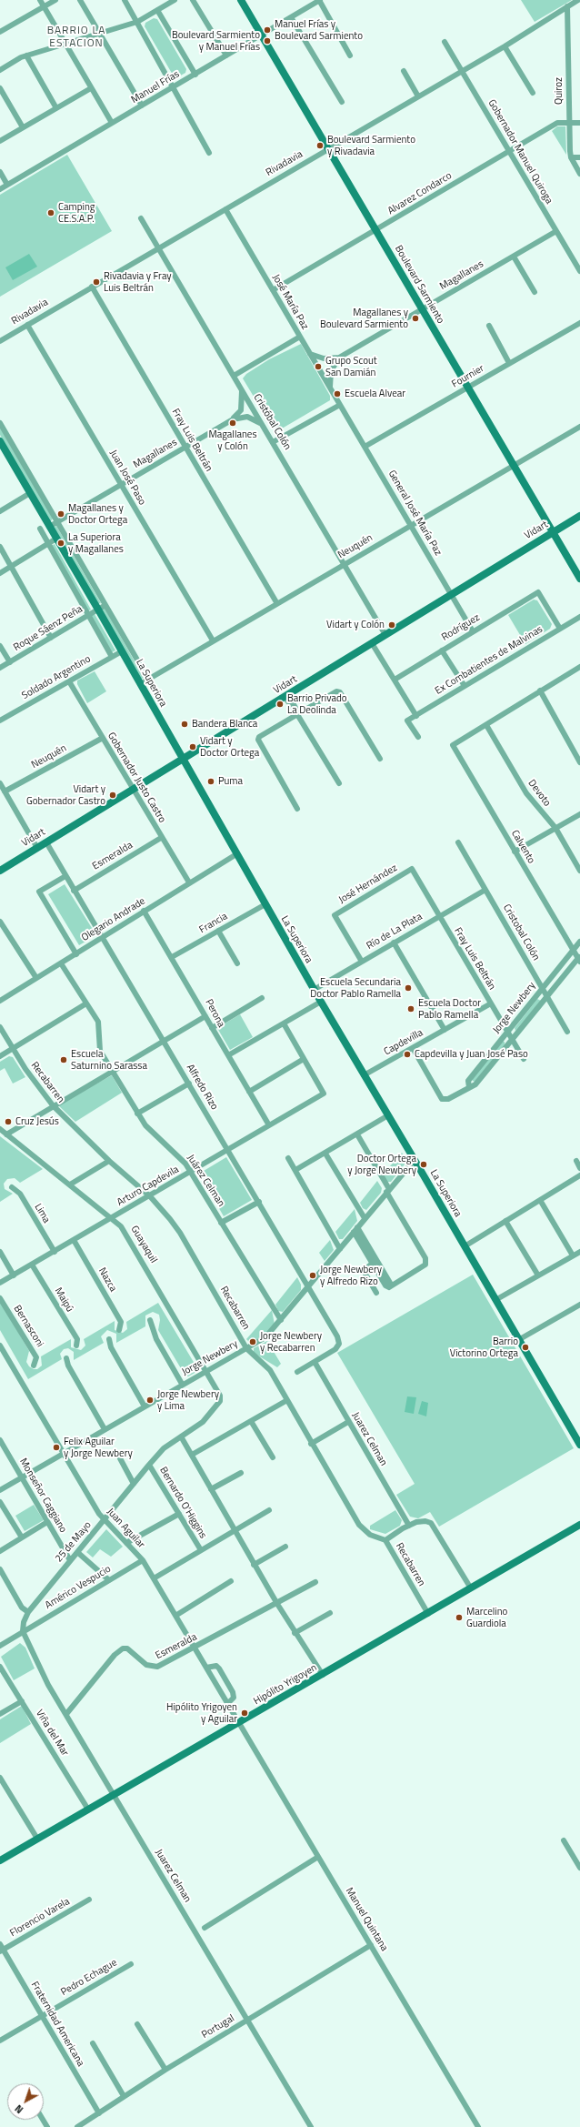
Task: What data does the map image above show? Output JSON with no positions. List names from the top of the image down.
{
  "streets": {
    "main road": [
      "Boulevard Sarmiento",
      "Vidart",
      "La Superiora",
      "Hipólito Yrigoyen"
    ],
    "street": [
      "Manuel Frías",
      "Quiroz",
      "Gobernador Manuel Quiroga",
      "Rivadavia",
      "Alvarez Condarco",
      "Magallanes",
      "José María Paz",
      "Fournier",
      "Cristóbal Colón",
      "Fray Luis Beltrán",
      "Juan José Paso",
      "General José María Paz",
      "Neuquén",
      "Rodríguez",
      "Roque Sáenz Peña",
      "Ex Combatientes de Malvinas",
      "Soldado Argentino",
      "Gobernador Justo Castro",
      "Devoto",
      "Calvento",
      "Esmeralda",
      "José Hernández",
      "Olegario Andrade",
      "Francia",
      "Río de La Plata",
      "Cristobal Colón",
      "Jorge Newbery",
      "Perona",
      "Capdevilla",
      "Recabarren",
      "Alfredo Rizo",
      "Juárez Celman",
      "Arturo Capdevila",
      "Lima",
      "Guayaquil",
      "Nazca",
      "Maipú",
      "Bernasconi",
      "Juarez Celman",
      "Monseñor Caggiano",
      "Bernardo O'Higgins",
      "Juan Aguilar",
      "25 de Mayo",
      "Américo Vespucio",
      "Viña del Mar",
      "Florencio Varela",
      "Manuel Quintana",
      "Pedro Echague",
      "Fraternidad Americana",
      "Portugal"
    ]
  },
  "crossings": [
    ["Manuel Frías", "Boulevard Sarmiento"],
    ["Quiroz", "Rivadavia"],
    ["Quiroz", "Alvarez Condarco"],
    ["Gobernador Manuel Quiroga", "Rivadavia"],
    ["Gobernador Manuel Quiroga", "Alvarez Condarco"],
    ["Gobernador Manuel Quiroga", "Magallanes"],
    ["Rivadavia", "Boulevard Sarmiento"],
    ["Rivadavia", "José María Paz"],
    ["Rivadavia", "Cristóbal Colón"],
    ["Rivadavia", "Fray Luis Beltrán"],
    ["Rivadavia", "Juan José Paso"],
    ["Alvarez Condarco", "Boulevard Sarmiento"],
    ["Alvarez Condarco", "José María Paz"],
    ["Magallanes", "Boulevard Sarmiento"],
    ["Magallanes", "Cristóbal Colón"],
    ["Magallanes", "Fray Luis Beltrán"],
    ["Magallanes", "Juan José Paso"],
    ["Magallanes", "La Superiora"],
    ["Boulevard Sarmiento", "Fournier"],
    ["Boulevard Sarmiento", "Vidart"],
    ["Boulevard Sarmiento", "Neuquén"],
    ["José María Paz", "General José María Paz"],
    ["Fournier", "General José María Paz"],
    ["Cristóbal Colón", "Vidart"],
    ["Cristóbal Colón", "Neuquén"],
    ["Fray Luis Beltrán", "Neuquén"],
    ["Fray Luis Beltrán", "José Hernández"],
    ["Fray Luis Beltrán", "Río de La Plata"],
    ["Fray Luis Beltrán", "Jorge Newbery"],
    ["Fray Luis Beltrán", "Capdevilla"],
    ["Juan José Paso", "Neuquén"],
    ["General José María Paz", "Vidart"],
    ["General José María Paz", "Neuquén"],
    ["General José María Paz", "Rodríguez"],
    ["Vidart", "La Superiora"],
    ["Vidart", "Gobernador Justo Castro"],
    ["Vidart", "Alfredo Rizo"],
    ["Neuquén", "La Superiora"],
    ["Neuquén", "Gobernador Justo Castro"],
    ["Rodríguez", "Ex Combatientes de Malvinas"],
    ["Roque Sáenz Peña", "La Superiora"],
    ["Soldado Argentino", "La Superiora"],
    ["Soldado Argentino", "Gobernador Justo Castro"],
    ["La Superiora", "Olegario Andrade"],
    ["La Superiora", "Francia"],
    ["La Superiora", "Río de La Plata"],
    ["La Superiora", "Jorge Newbery"],
    ["La Superiora", "Capdevilla"],
    ["Gobernador Justo Castro", "Esmeralda"],
    ["Gobernador Justo Castro", "Olegario Andrade"],
    ["Devoto", "Calvento"],
    ["Calvento", "Jorge Newbery"],
    ["Esmeralda", "Alfredo Rizo"],
    ["Esmeralda", "Juarez Celman"],
    ["Esmeralda", "Juan Aguilar"],
    ["José Hernández", "Río de La Plata"],
    ["Olegario Andrade", "Perona"],
    ["Olegario Andrade", "Alfredo Rizo"],
    ["Olegario Andrade", "Juárez Celman"],
    ["Francia", "Perona"],
    ["Río de La Plata", "Cristobal Colón"],
    ["Cristobal Colón", "Jorge Newbery"],
    ["Jorge Newbery", "Capdevilla"],
    ["Jorge Newbery", "Recabarren"],
    ["Jorge Newbery", "Alfredo Rizo"],
    ["Jorge Newbery", "Juárez Celman"],
    ["Jorge Newbery", "Guayaquil"],
    ["Jorge Newbery", "Monseñor Caggiano"],
    ["Jorge Newbery", "Juan Aguilar"],
    ["Perona", "Arturo Capdevila"],
    ["Recabarren", "Arturo Capdevila"],
    ["Recabarren", "Hipólito Yrigoyen"],
    ["Alfredo Rizo", "Arturo Capdevila"],
    ["Alfredo Rizo", "Juarez Celman"],
    ["Juárez Celman", "Arturo Capdevila"],
    ["Arturo Capdevila", "Lima"],
    ["Arturo Capdevila", "Guayaquil"],
    ["Arturo Capdevila", "Nazca"],
    ["Arturo Capdevila", "Maipú"],
    ["Guayaquil", "25 de Mayo"],
    ["Juarez Celman", "25 de Mayo"],
    ["Juarez Celman", "Américo Vespucio"],
    ["Juarez Celman", "Hipólito Yrigoyen"],
    ["Juarez Celman", "Portugal"],
    ["Monseñor Caggiano", "25 de Mayo"],
    ["Bernardo O'Higgins", "25 de Mayo"],
    ["Juan Aguilar", "25 de Mayo"],
    ["Juan Aguilar", "Américo Vespucio"],
    ["Juan Aguilar", "Hipólito Yrigoyen"],
    ["Juan Aguilar", "Manuel Quintana"],
    ["25 de Mayo", "Américo Vespucio"],
    ["Hipólito Yrigoyen", "Viña del Mar"],
    ["Hipólito Yrigoyen", "Manuel Quintana"],
    ["Florencio Varela", "Fraternidad Americana"],
    ["Manuel Quintana", "Portugal"],
    ["Pedro Echague", "Fraternidad Americana"],
    ["Fraternidad Americana", "Portugal"]
  ],
  "districts": ["BARRIO LA ESTACION"],
  "places": [
    "Manuel Frías y Boulevard Sarmiento",
    "Boulevard Sarmiento y Manuel Frías",
    "Boulevard Sarmiento y Rivadavia",
    "Camping CE.S.A.P.",
    "Rivadavia y Fray Luis Beltrán",
    "Magallanes y Boulevard Sarmiento",
    "Grupo Scout San Damián",
    "Escuela Alvear",
    "Magallanes y Colón",
    "Magallanes y Doctor Ortega",
    "La Superiora y Magallanes",
    "Vidart y Colón",
    "Barrio Privado La Deolinda",
    "Bandera Blanca",
    "Vidart y Doctor Ortega",
    "Puma",
    "Vidart y Gobernador Castro",
    "Escuela Secundaria Doctor Pablo Ramella",
    "Escuela Doctor Pablo Ramella",
    "Capdevilla y Juan José Paso",
    "Escuela Saturnino Sarassa",
    "Cruz Jesús",
    "Doctor Ortega y Jorge Newbery",
    "Jorge Newbery y Alfredo Rizo",
    "Jorge Newbery y Recabarren",
    "Barrio Victorino Ortega",
    "Jorge Newbery y Lima",
    "Felix Aguilar y Jorge Newbery",
    "Marcelino Guardiola",
    "Hipólito Yrigoyen y Aguilar"
  ],
  "north": "bottom left"
}
